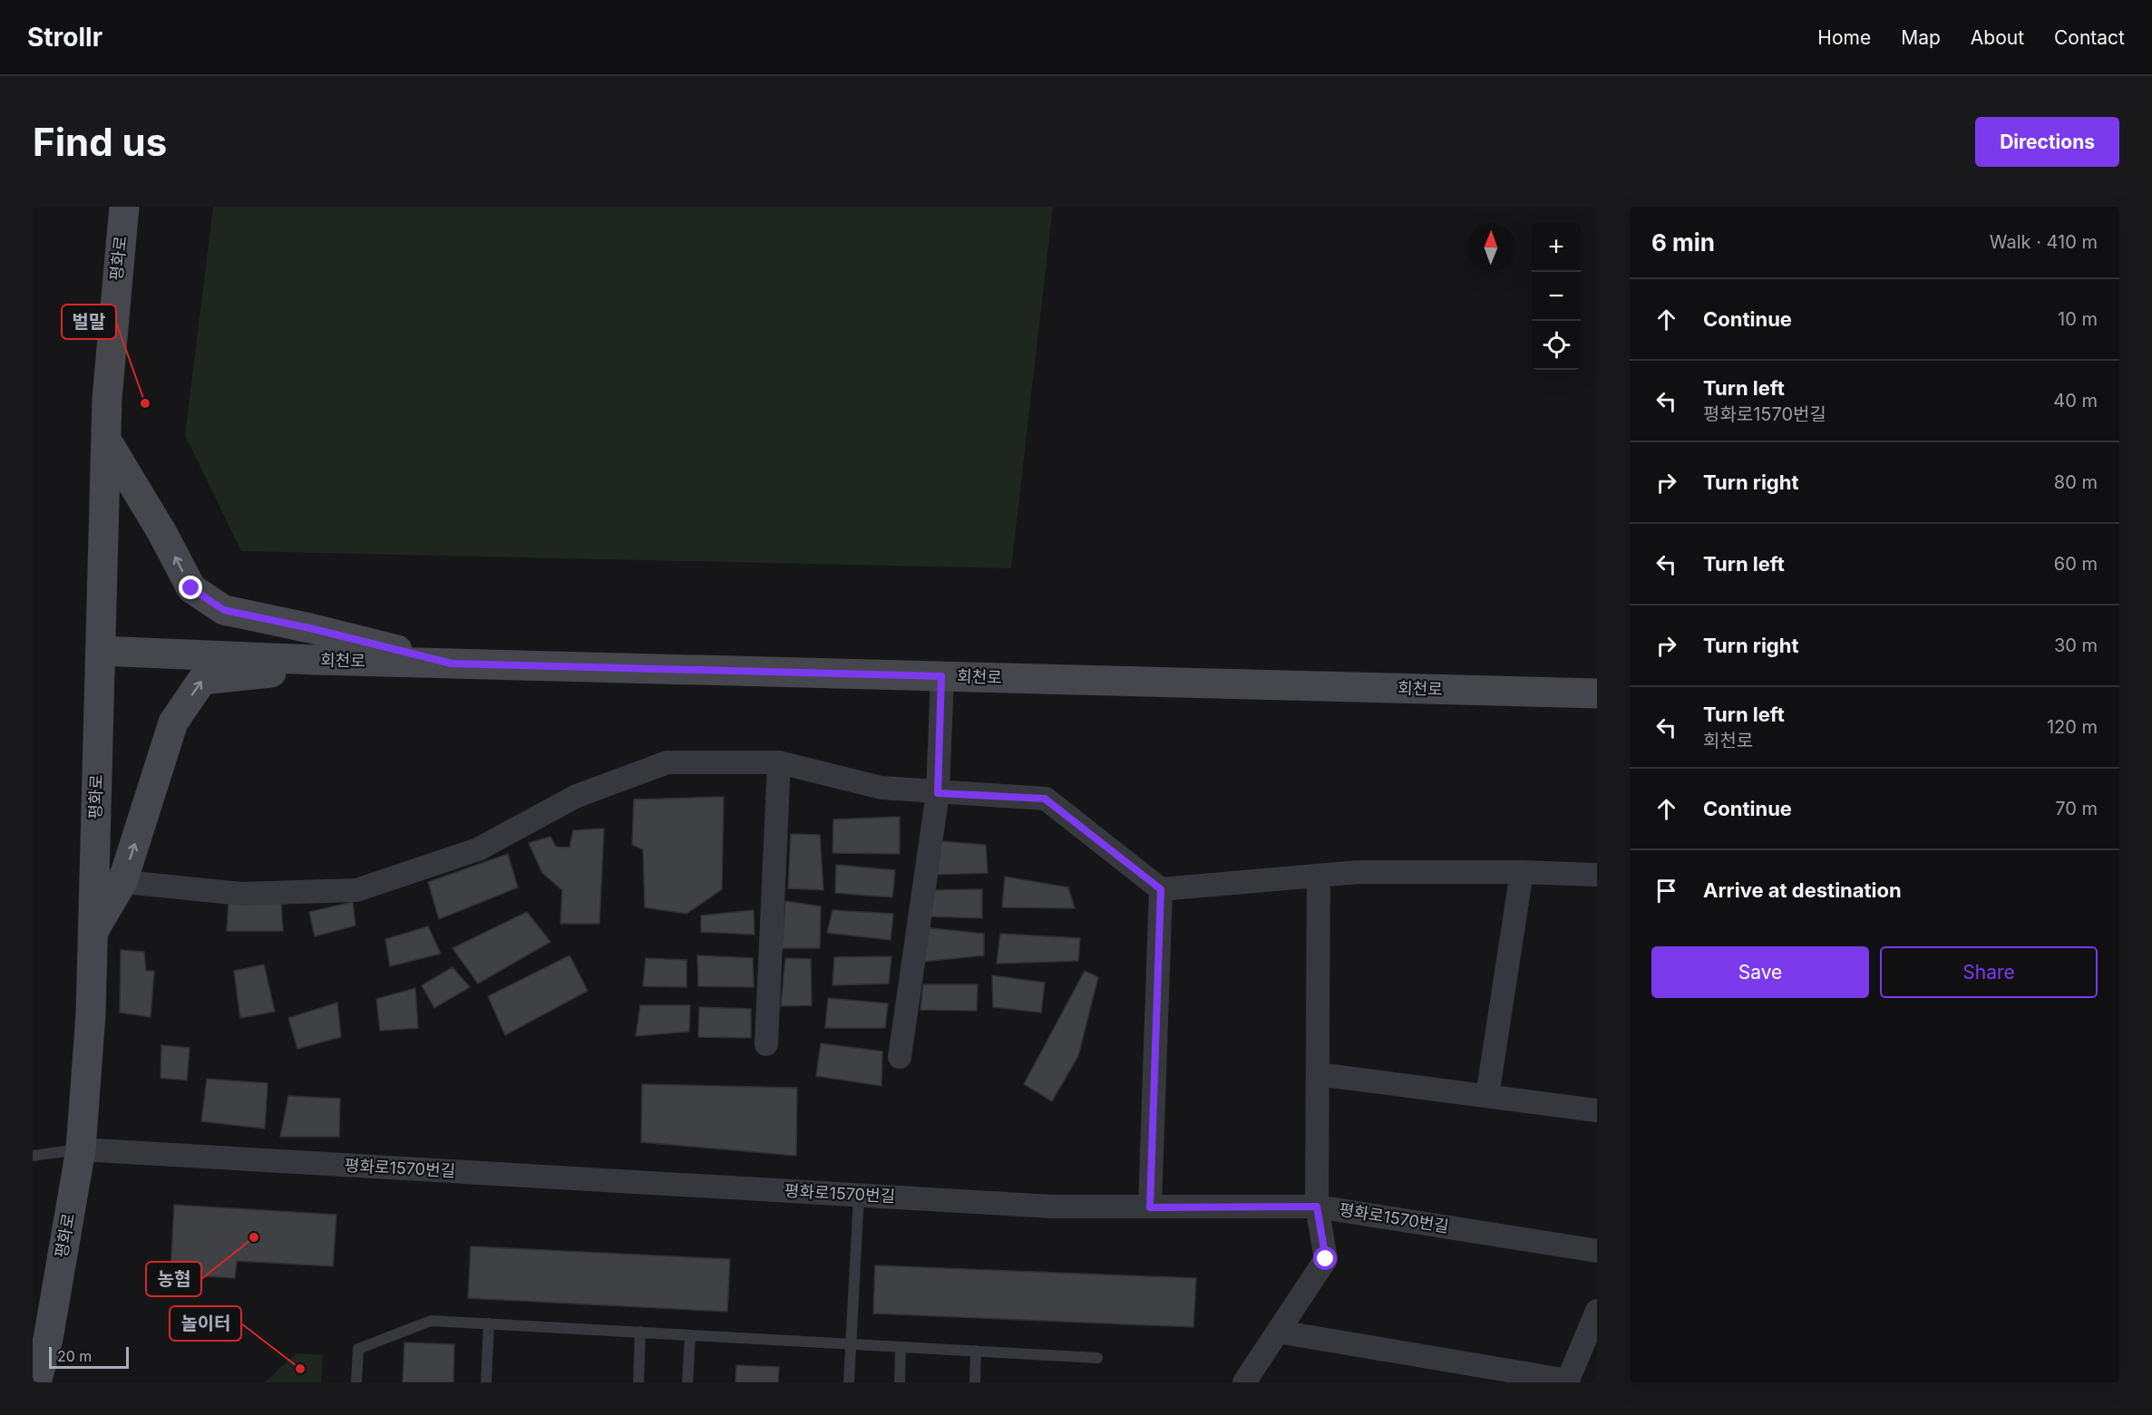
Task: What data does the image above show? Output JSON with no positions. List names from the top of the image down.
{
  "streets": {
    "main road": ["평화로", "회천로"],
    "street": ["평화로1570번길"]
  },
  "crossings": [
    ["평화로", "회천로"],
    ["평화로", "평화로1570번길"]
  ],
  "places": ["벌말", "농협", "놀이터"],
  "scale_bar": "20 m",
  "north": "top",
  "page": {
    "header": "Strollr",
    "nav": [
      "Home",
      "Map",
      "About",
      "Contact"
    ],
    "buttons": [
      "Directions",
      ["Save", "Share"]
    ],
    "title": "Find us",
    "heading": ["6 min", "Walk · 410 m"],
    "map_buttons": ["+", "−"],
    "list": [
      ["Continue", "10 m"],
      ["Turn left", "평화로1570번길", "40 m"],
      ["Turn right", "80 m"],
      ["Turn left", "60 m"],
      ["Turn right", "30 m"],
      ["Turn left", "회천로", "120 m"],
      ["Continue", "70 m"],
      "Arrive at destination"
    ],
    "scale": "20 m"
  }
}
